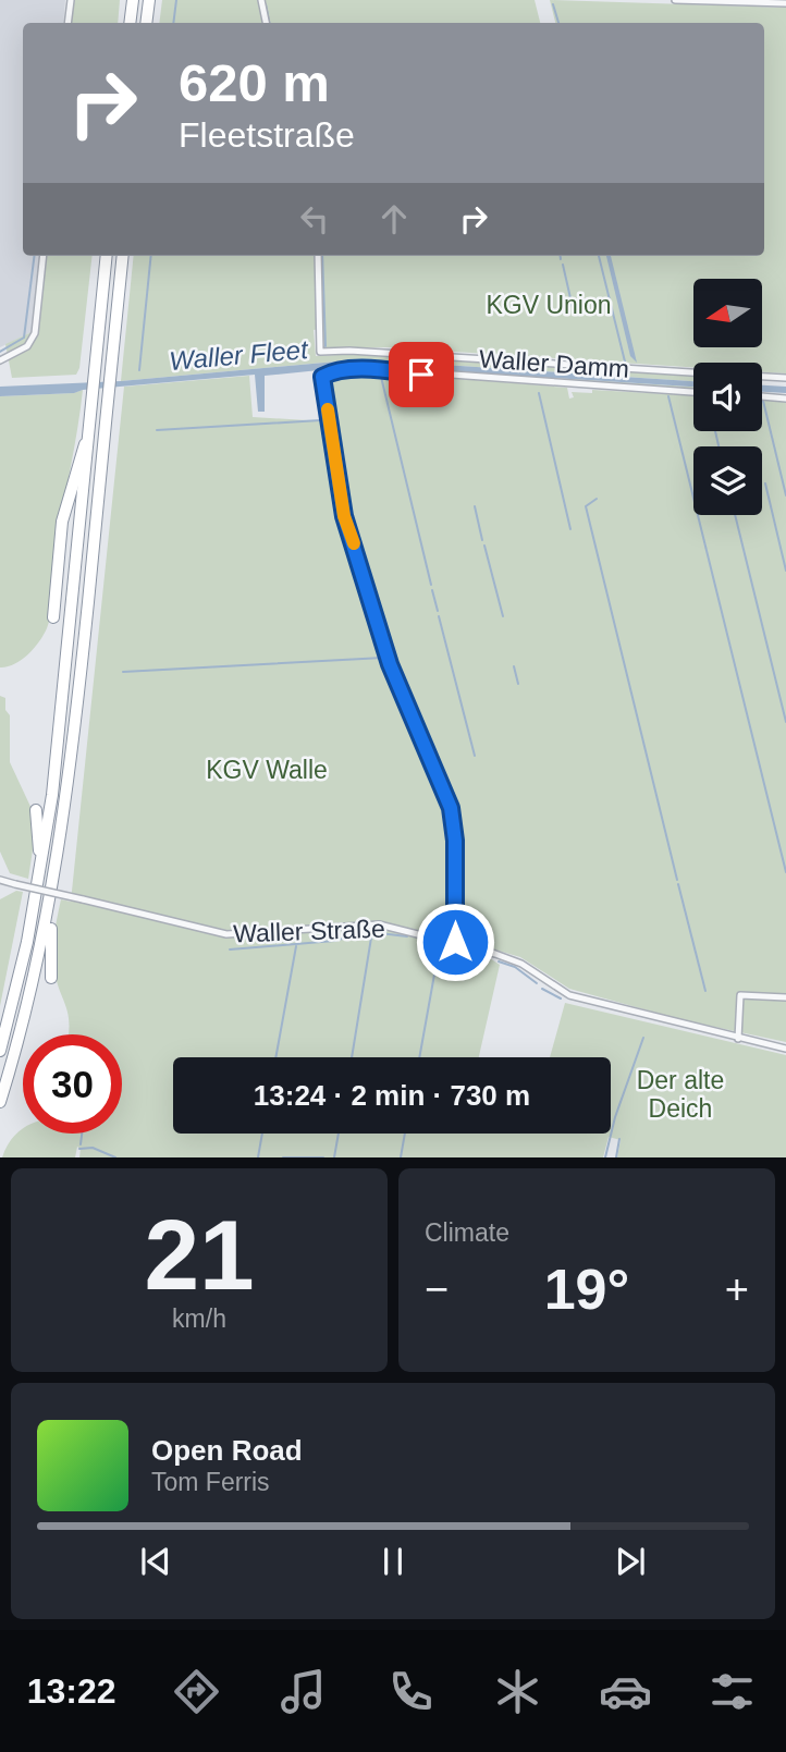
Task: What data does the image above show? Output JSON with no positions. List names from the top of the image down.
{
  "streets": {
    "street": ["Waller Damm", "Waller Straße"]
  },
  "water": ["Waller Fleet"],
  "parks": ["KGV Union", "KGV Walle", "Der alte Deich"],
  "north": "left",
  "page": {
    "turn": ["620 m", "Fleetstraße"],
    "limit": "30",
    "trip": "13:24 · 2 min · 730 m",
    "tile": [
      ["21", "km/h"],
      "Climate"
    ],
    "heat": ["−", "19°", "+"],
    "song": ["Open Road", "Tom Ferris"],
    "tabs": "13:22"
  }
}
